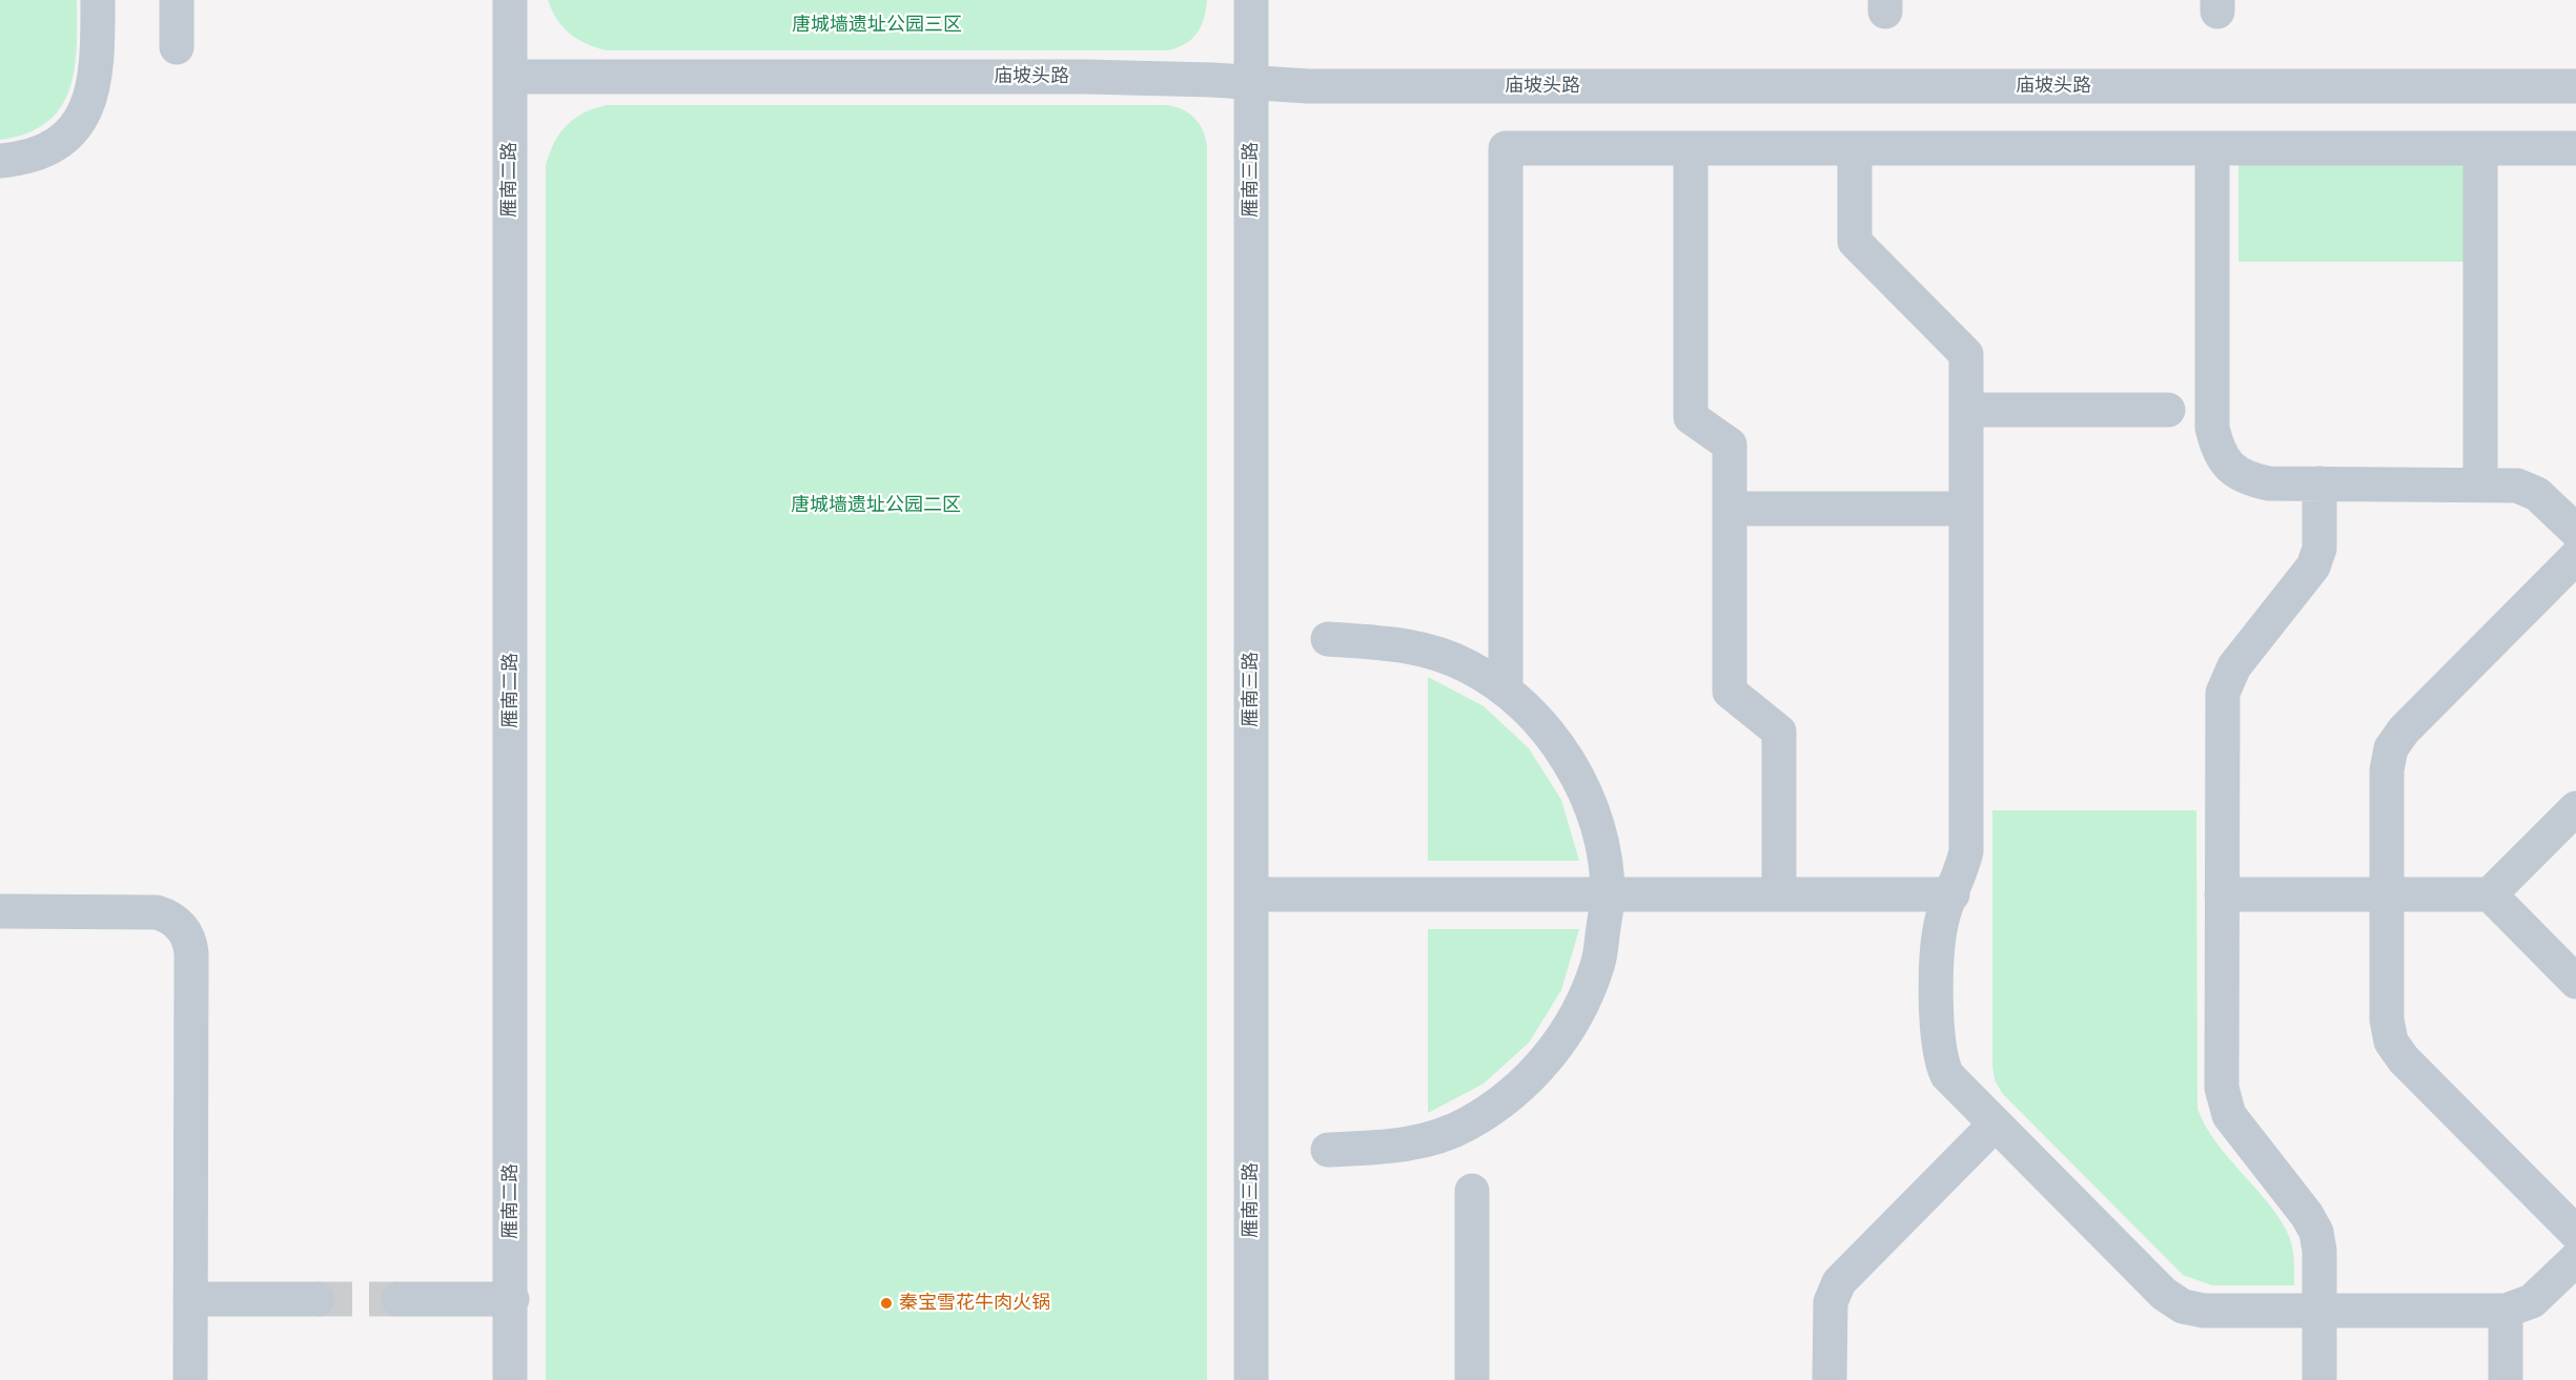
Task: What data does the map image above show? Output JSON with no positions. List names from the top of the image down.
{
  "streets": {
    "street": ["庙坡头路", "雁南二路", "雁南三路"]
  },
  "crossings": [
    ["庙坡头路", "雁南二路"],
    ["庙坡头路", "雁南三路"]
  ],
  "parks": ["唐城墙遗址公园三区", "唐城墙遗址公园二区"],
  "places": ["秦宝雪花牛肉火锅"]
}
